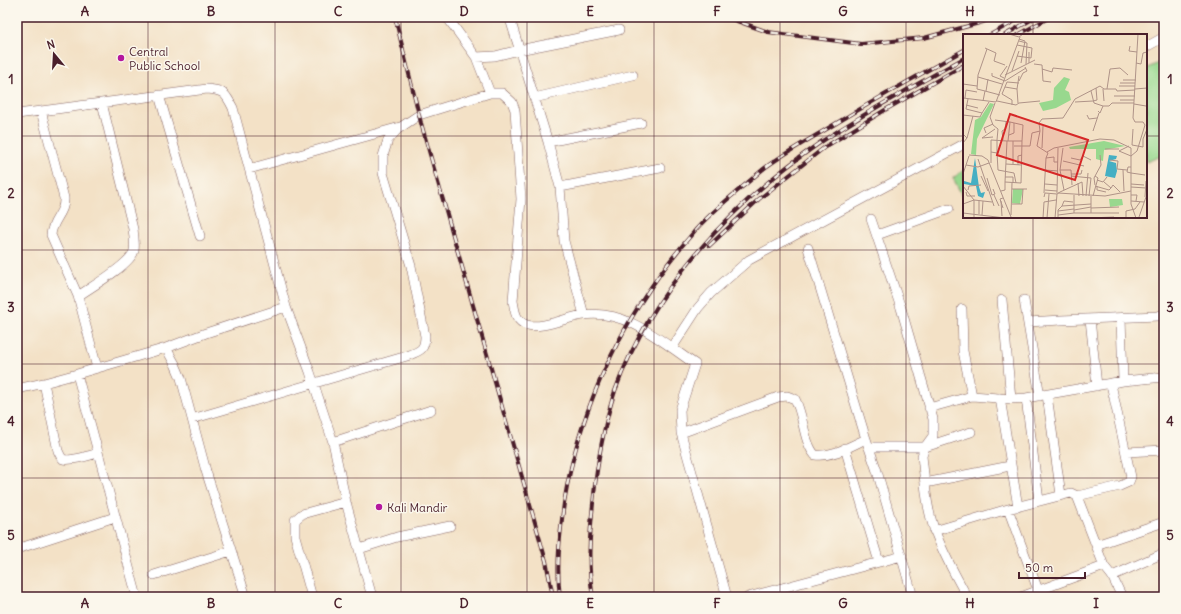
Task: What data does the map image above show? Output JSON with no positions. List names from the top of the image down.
{
  "places": ["Central Public School", "Kali Mandir"],
  "scale_bar": "50 m",
  "north": "top",
  "grid": {
    "columns": [
      "A",
      "B",
      "C",
      "D",
      "E",
      "F",
      "G",
      "H",
      "I"
    ],
    "rows": [
      "1",
      "2",
      "3",
      "4",
      "5"
    ]
  }
}
